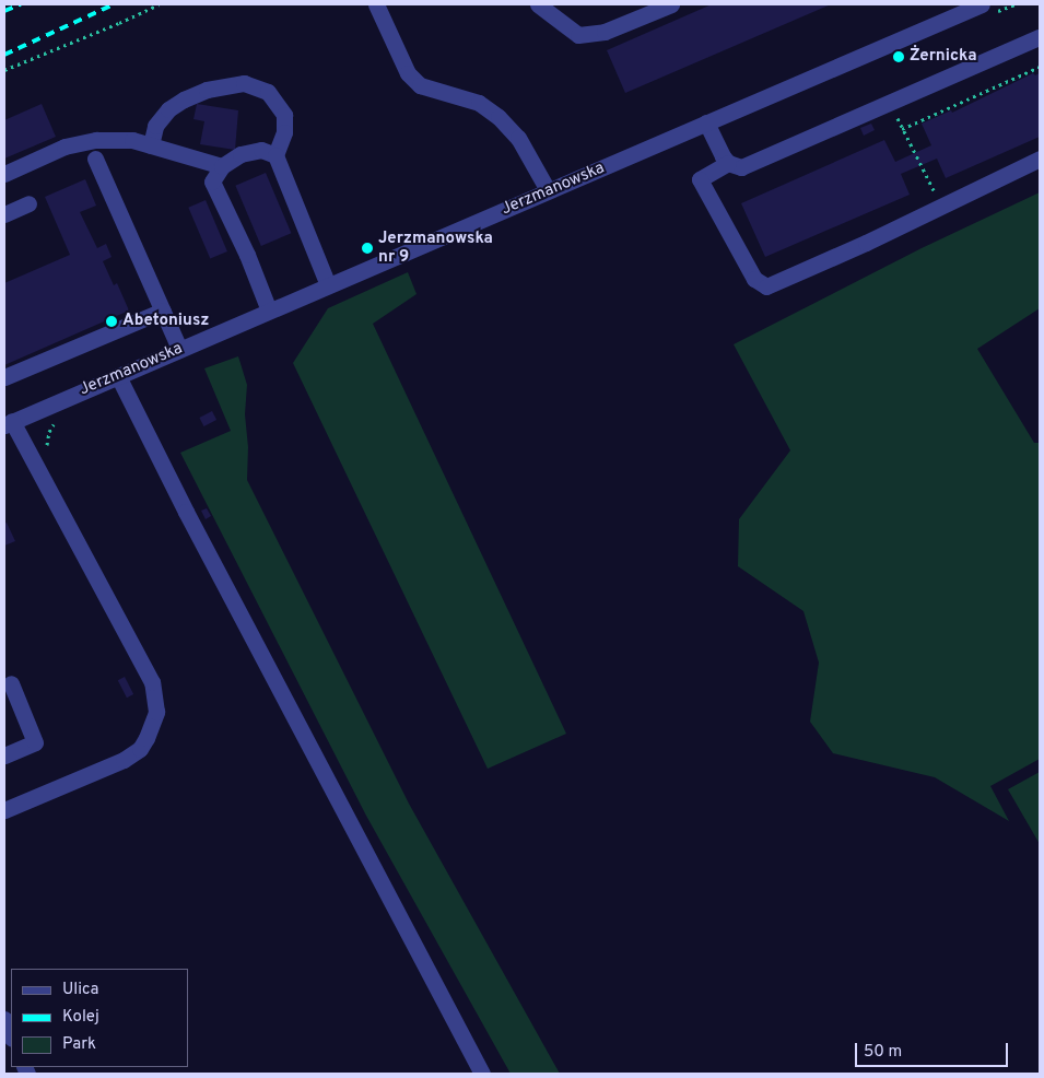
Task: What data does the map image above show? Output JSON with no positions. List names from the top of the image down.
{
  "streets": {
    "street": ["Jerzmanowska"]
  },
  "places": ["Żernicka", "Jerzmanowska nr 9", "Abetoniusz"],
  "legend": ["Ulica", "Kolej", "Park"],
  "scale_bar": "50 m"
}
